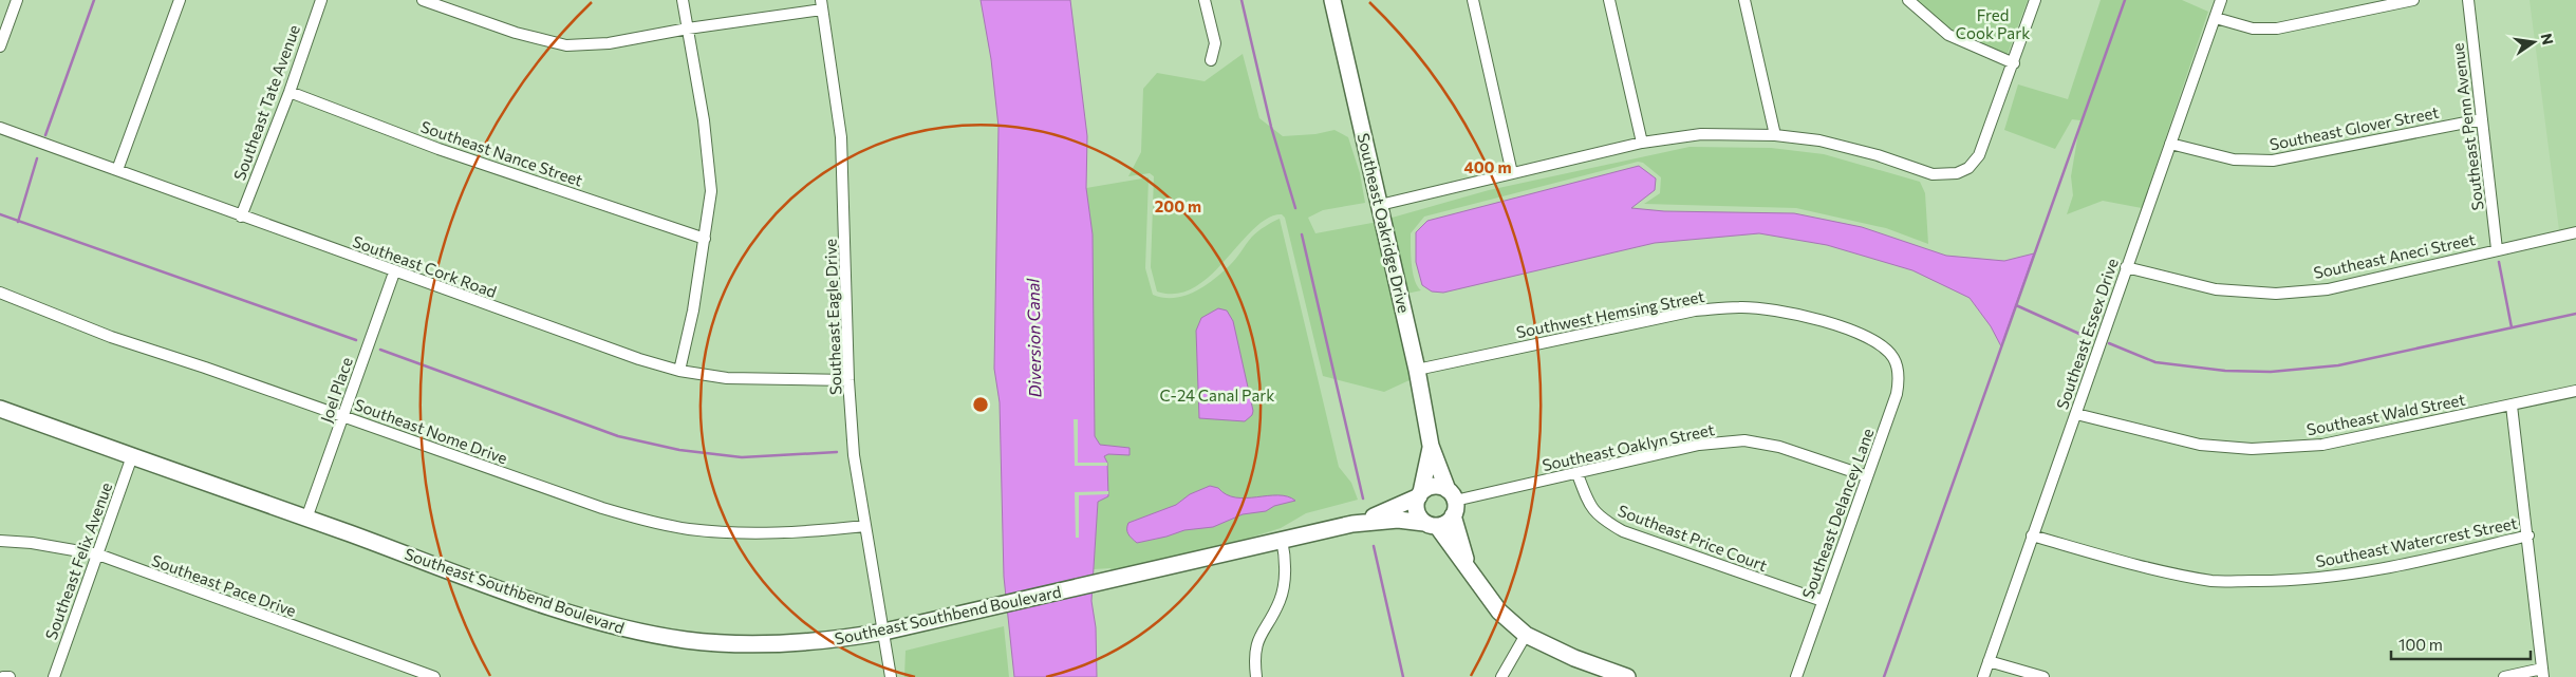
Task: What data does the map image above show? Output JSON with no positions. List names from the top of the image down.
{
  "streets": {
    "street": [
      "Southeast Tate Avenue",
      "Southeast Penn Avenue",
      "Southeast Glover Street",
      "Southeast Nance Street",
      "Southeast Oakridge Drive",
      "Southeast Aneci Street",
      "Southeast Cork Road",
      "Southwest Hemsing Street",
      "Southeast Eagle Drive",
      "Southeast Essex Drive",
      "Joel Place",
      "Southeast Wald Street",
      "Southeast Nome Drive",
      "Southeast Oaklyn Street",
      "Southeast Delancey Lane",
      "Southeast Price Court",
      "Southeast Watercrest Street",
      "Southeast Felix Avenue",
      "Southeast Pace Drive",
      "Southeast Southbend Boulevard"
    ]
  },
  "crossings": [
    ["Southeast Tate Avenue", "Southeast Nance Street"],
    ["Southeast Tate Avenue", "Southeast Cork Road"],
    ["Southeast Penn Avenue", "Southeast Glover Street"],
    ["Southeast Penn Avenue", "Southeast Aneci Street"],
    ["Southeast Glover Street", "Southeast Essex Drive"],
    ["Southeast Oakridge Drive", "Southwest Hemsing Street"],
    ["Southeast Oakridge Drive", "Southeast Oaklyn Street"],
    ["Southeast Oakridge Drive", "Southeast Southbend Boulevard"],
    ["Southeast Aneci Street", "Southeast Essex Drive"],
    ["Southeast Cork Road", "Southeast Eagle Drive"],
    ["Southeast Cork Road", "Joel Place"],
    ["Southwest Hemsing Street", "Southeast Delancey Lane"],
    ["Southeast Eagle Drive", "Southeast Nome Drive"],
    ["Southeast Eagle Drive", "Southeast Southbend Boulevard"],
    ["Southeast Essex Drive", "Southeast Wald Street"],
    ["Southeast Essex Drive", "Southeast Watercrest Street"],
    ["Joel Place", "Southeast Nome Drive"],
    ["Joel Place", "Southeast Southbend Boulevard"],
    ["Southeast Oaklyn Street", "Southeast Delancey Lane"],
    ["Southeast Oaklyn Street", "Southeast Price Court"],
    ["Southeast Oaklyn Street", "Southeast Southbend Boulevard"],
    ["Southeast Delancey Lane", "Southeast Price Court"],
    ["Southeast Felix Avenue", "Southeast Pace Drive"],
    ["Southeast Felix Avenue", "Southeast Southbend Boulevard"]
  ],
  "water": ["Diversion Canal"],
  "parks": ["Fred Cook Park", "C-24 Canal Park"],
  "scale_bar": "100 m",
  "north": "right",
  "rings": ["400 m", "200 m"]
}
